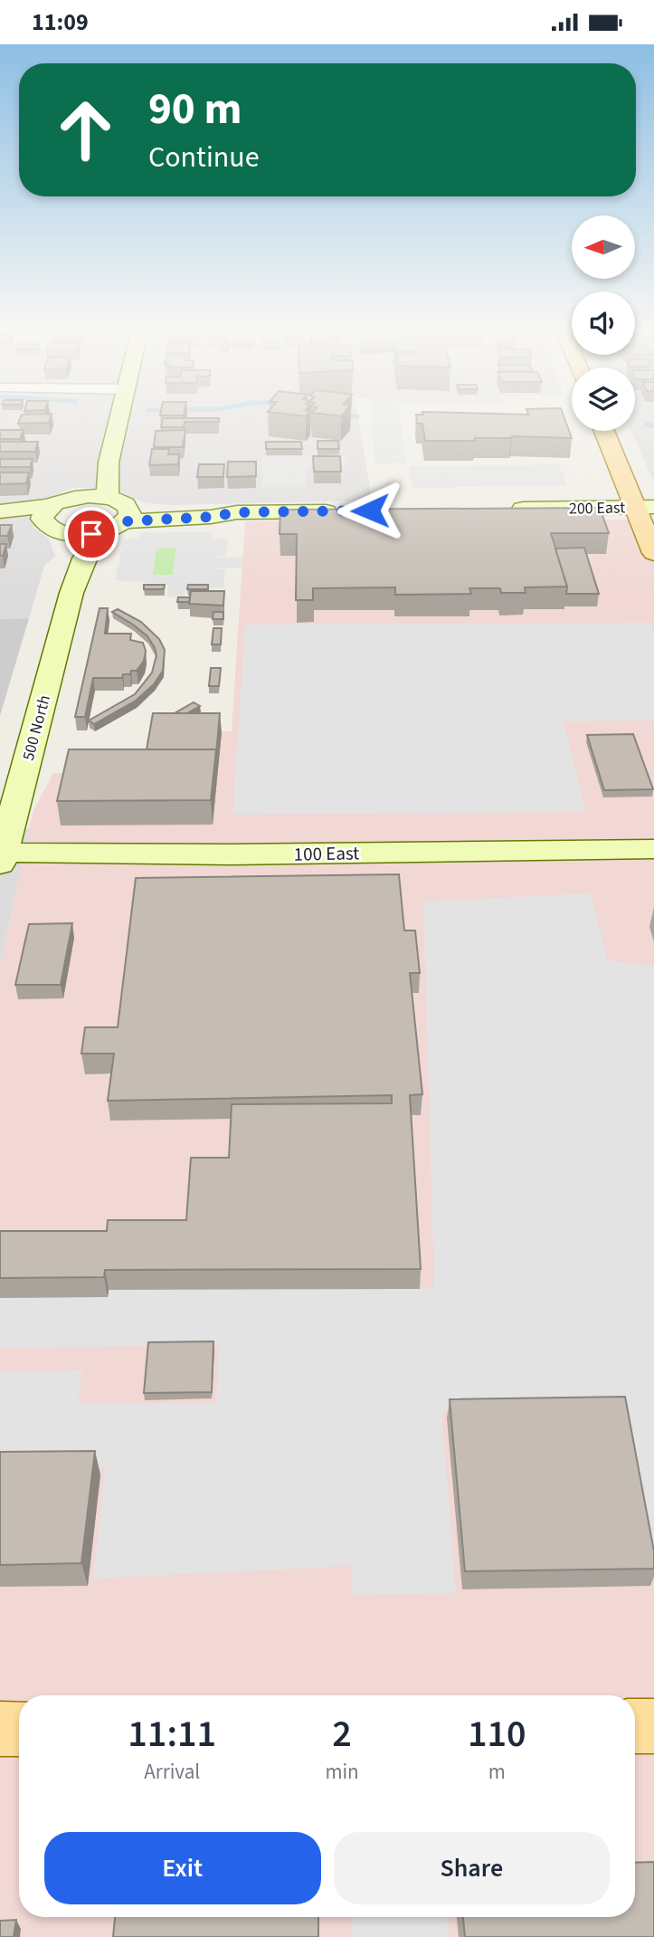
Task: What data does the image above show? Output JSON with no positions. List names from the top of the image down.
{
  "streets": {
    "street": ["200 East", "500 North", "100 East"]
  },
  "crossings": [
    ["500 North", "100 East"]
  ],
  "north": "left",
  "page": {
    "status": "11:09",
    "turn": ["90 m", "Continue"],
    "eta": [
      "11:11",
      "Arrival",
      "2",
      "min",
      "110",
      "m"
    ],
    "buttons": ["Exit", "Share"]
  }
}
